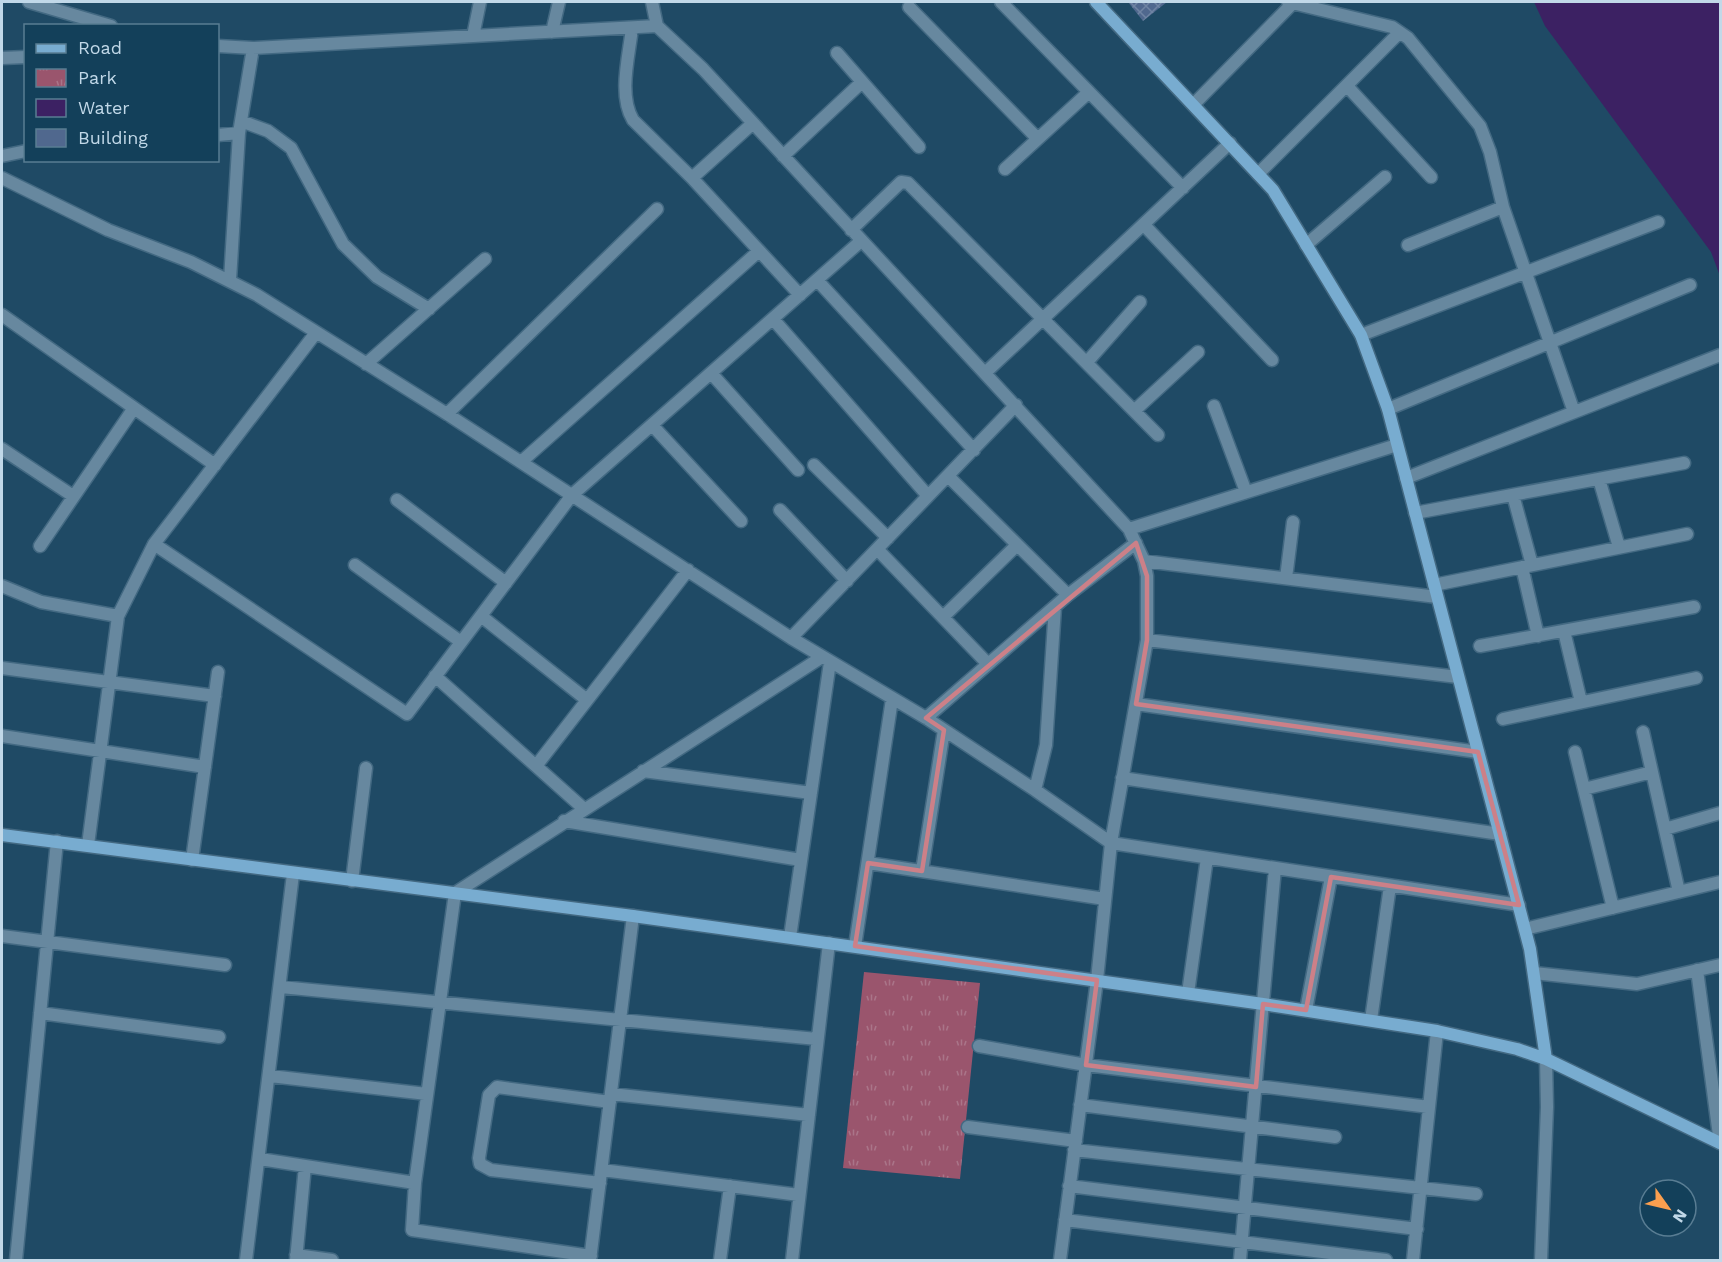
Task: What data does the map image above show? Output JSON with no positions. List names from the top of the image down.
{
  "legend": [
    "Road",
    "Park",
    "Water",
    "Building"
  ],
  "north": "bottom right"
}
